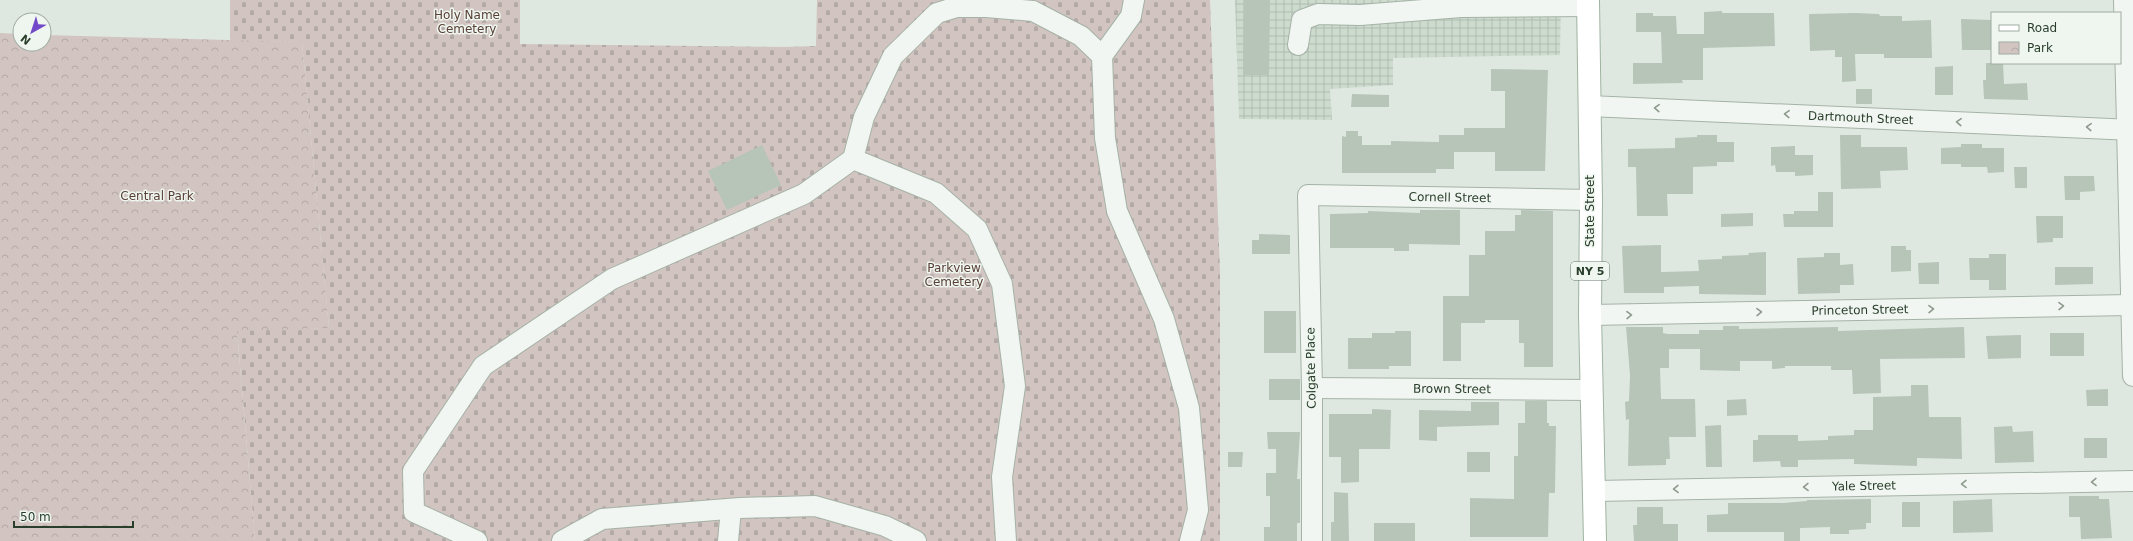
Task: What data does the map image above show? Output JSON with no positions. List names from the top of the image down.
{
  "streets": {
    "main road": ["State Street", "NY 5"],
    "street": [
      "Dartmouth Street",
      "Cornell Street",
      "Princeton Street",
      "Colgate Place",
      "Brown Street",
      "Yale Street"
    ]
  },
  "crossings": [
    ["Dartmouth Street", "State Street"],
    ["Cornell Street", "State Street"],
    ["Cornell Street", "Colgate Place"],
    ["State Street", "Princeton Street"],
    ["State Street", "Brown Street"],
    ["State Street", "Yale Street"],
    ["Colgate Place", "Brown Street"]
  ],
  "one_way": ["Dartmouth Street", "Princeton Street", "Yale Street"],
  "parks": ["Holy Name Cemetery", "Central Park", "Parkview Cemetery"],
  "legend": ["Road", "Park"],
  "scale_bar": "50 m",
  "north": "bottom left"
}
